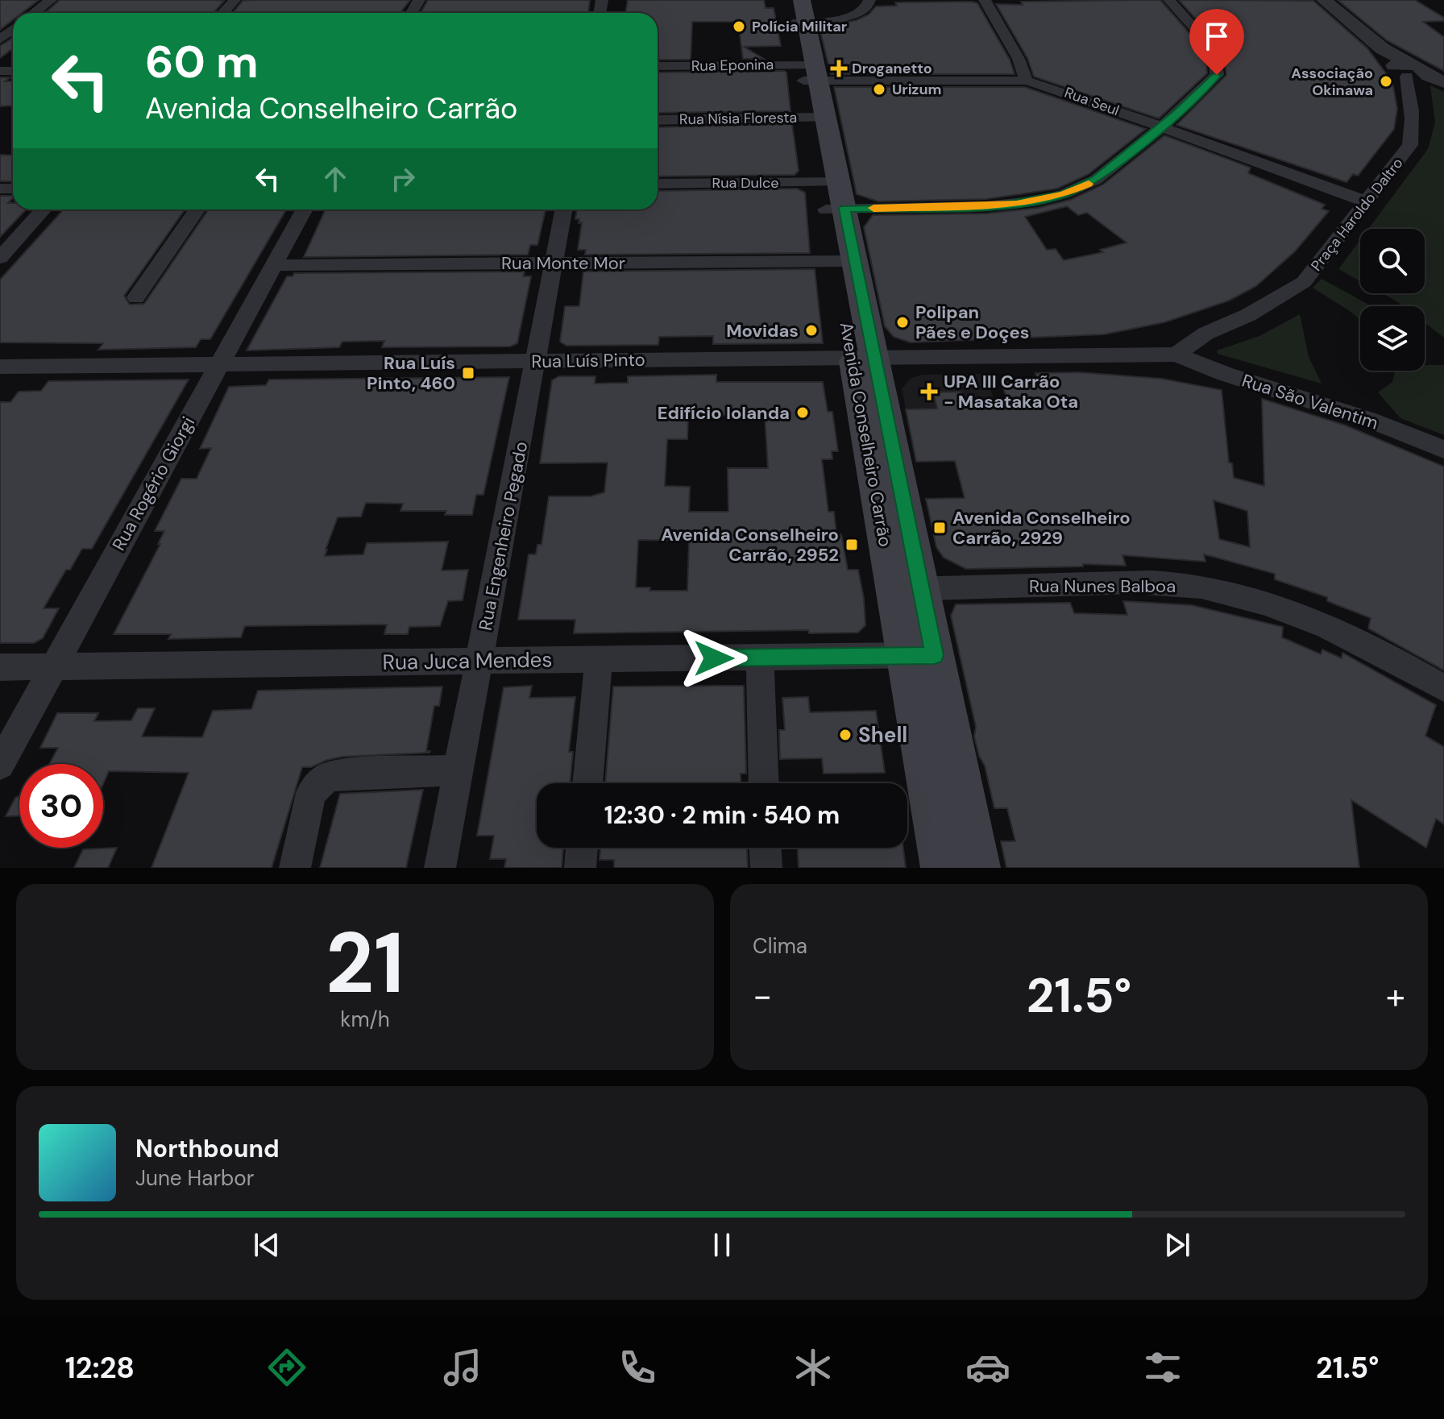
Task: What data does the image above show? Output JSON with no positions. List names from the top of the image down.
{
  "streets": {
    "main road": ["Avenida Conselheiro Carrão"],
    "street": [
      "Rua Eponina",
      "Rua Seul",
      "Rua Nísia Floresta",
      "Rua Dulce",
      "Praça Haroldo Daltro",
      "Rua Monte Mor",
      "Rua Luís Pinto",
      "Rua São Valentim",
      "Rua Rogério Giorgi",
      "Rua Engenheiro Pegado",
      "Rua Nunes Balboa",
      "Rua Juca Mendes"
    ]
  },
  "crossings": [
    ["Rua Eponina", "Rua Seul"],
    ["Rua Eponina", "Avenida Conselheiro Carrão"],
    ["Rua Seul", "Rua Dulce"],
    ["Rua Seul", "Praça Haroldo Daltro"],
    ["Rua Seul", "Avenida Conselheiro Carrão"],
    ["Rua Nísia Floresta", "Avenida Conselheiro Carrão"],
    ["Rua Dulce", "Avenida Conselheiro Carrão"],
    ["Praça Haroldo Daltro", "Rua Luís Pinto"],
    ["Praça Haroldo Daltro", "Rua São Valentim"],
    ["Rua Monte Mor", "Avenida Conselheiro Carrão"],
    ["Rua Monte Mor", "Rua Rogério Giorgi"],
    ["Rua Monte Mor", "Rua Engenheiro Pegado"],
    ["Rua Luís Pinto", "Rua São Valentim"],
    ["Rua Luís Pinto", "Avenida Conselheiro Carrão"],
    ["Rua Luís Pinto", "Rua Rogério Giorgi"],
    ["Rua Luís Pinto", "Rua Engenheiro Pegado"],
    ["Avenida Conselheiro Carrão", "Rua Nunes Balboa"],
    ["Avenida Conselheiro Carrão", "Rua Juca Mendes"],
    ["Rua Rogério Giorgi", "Rua Juca Mendes"],
    ["Rua Engenheiro Pegado", "Rua Juca Mendes"]
  ],
  "places": {
    "other": [
      "Polícia Militar",
      "Associação Okinawa",
      "Urizum",
      "Polipan Pães e Doçes",
      "Movidas",
      "Edifício Iolanda",
      "Shell"
    ],
    "health": ["Droganetto", "UPA III Carrão - Masataka Ota"],
    "transit": ["Rua Luís Pinto, 460", "Avenida Conselheiro Carrão, 2929", "Avenida Conselheiro Carrão, 2952"]
  },
  "page": {
    "turn": ["60 m", "Avenida Conselheiro Carrão"],
    "limit": "30",
    "trip": "12:30 · 2 min · 540 m",
    "tile": [
      ["21", "km/h"],
      "Clima"
    ],
    "heat": ["−", "21.5°", "+"],
    "song": ["Northbound", "June Harbor"],
    "tabs": ["12:28", "21.5°"]
  }
}
